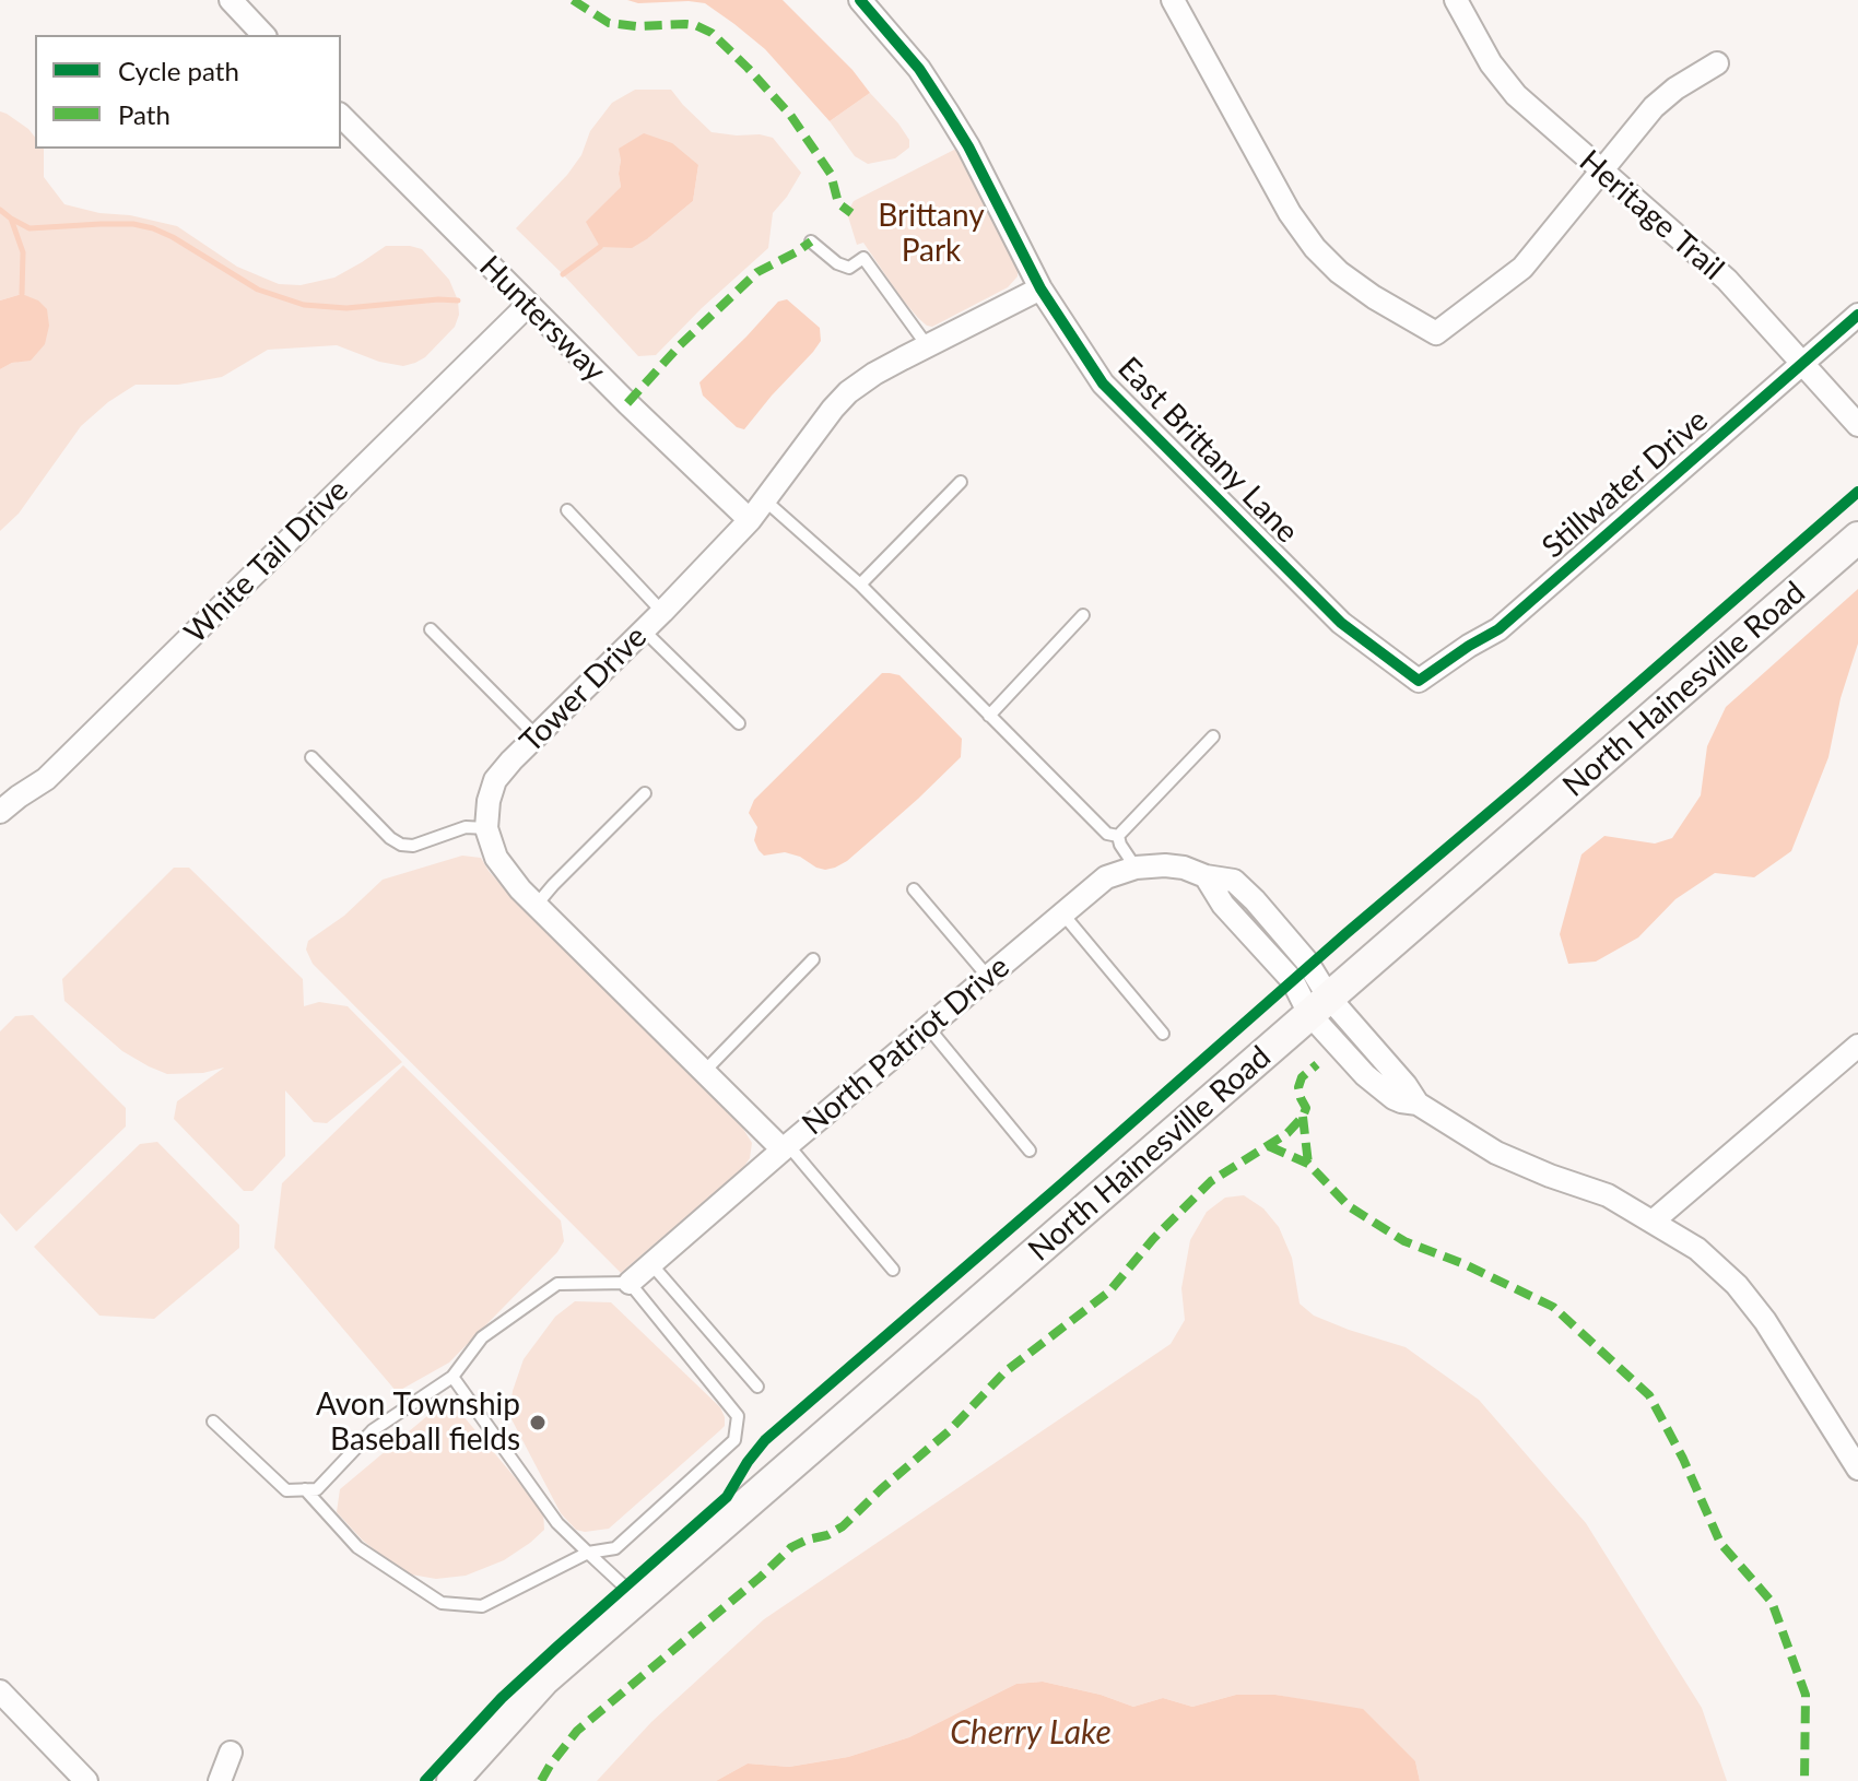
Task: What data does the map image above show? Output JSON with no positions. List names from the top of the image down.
{
  "streets": {
    "main road": ["North Hainesville Road"],
    "street": [
      "Heritage Trail",
      "Huntersway",
      "East Brittany Lane",
      "Stillwater Drive",
      "White Tail Drive",
      "Tower Drive",
      "North Patriot Drive"
    ]
  },
  "crossings": [
    ["Heritage Trail", "Stillwater Drive"],
    ["Huntersway", "White Tail Drive"],
    ["Huntersway", "Tower Drive"],
    ["East Brittany Lane", "Stillwater Drive"],
    ["East Brittany Lane", "Tower Drive"],
    ["North Hainesville Road", "North Patriot Drive"]
  ],
  "water": ["Cherry Lake"],
  "parks": ["Brittany Park"],
  "places": ["Avon Township Baseball fields"],
  "legend": ["Cycle path", "Path"]
}
